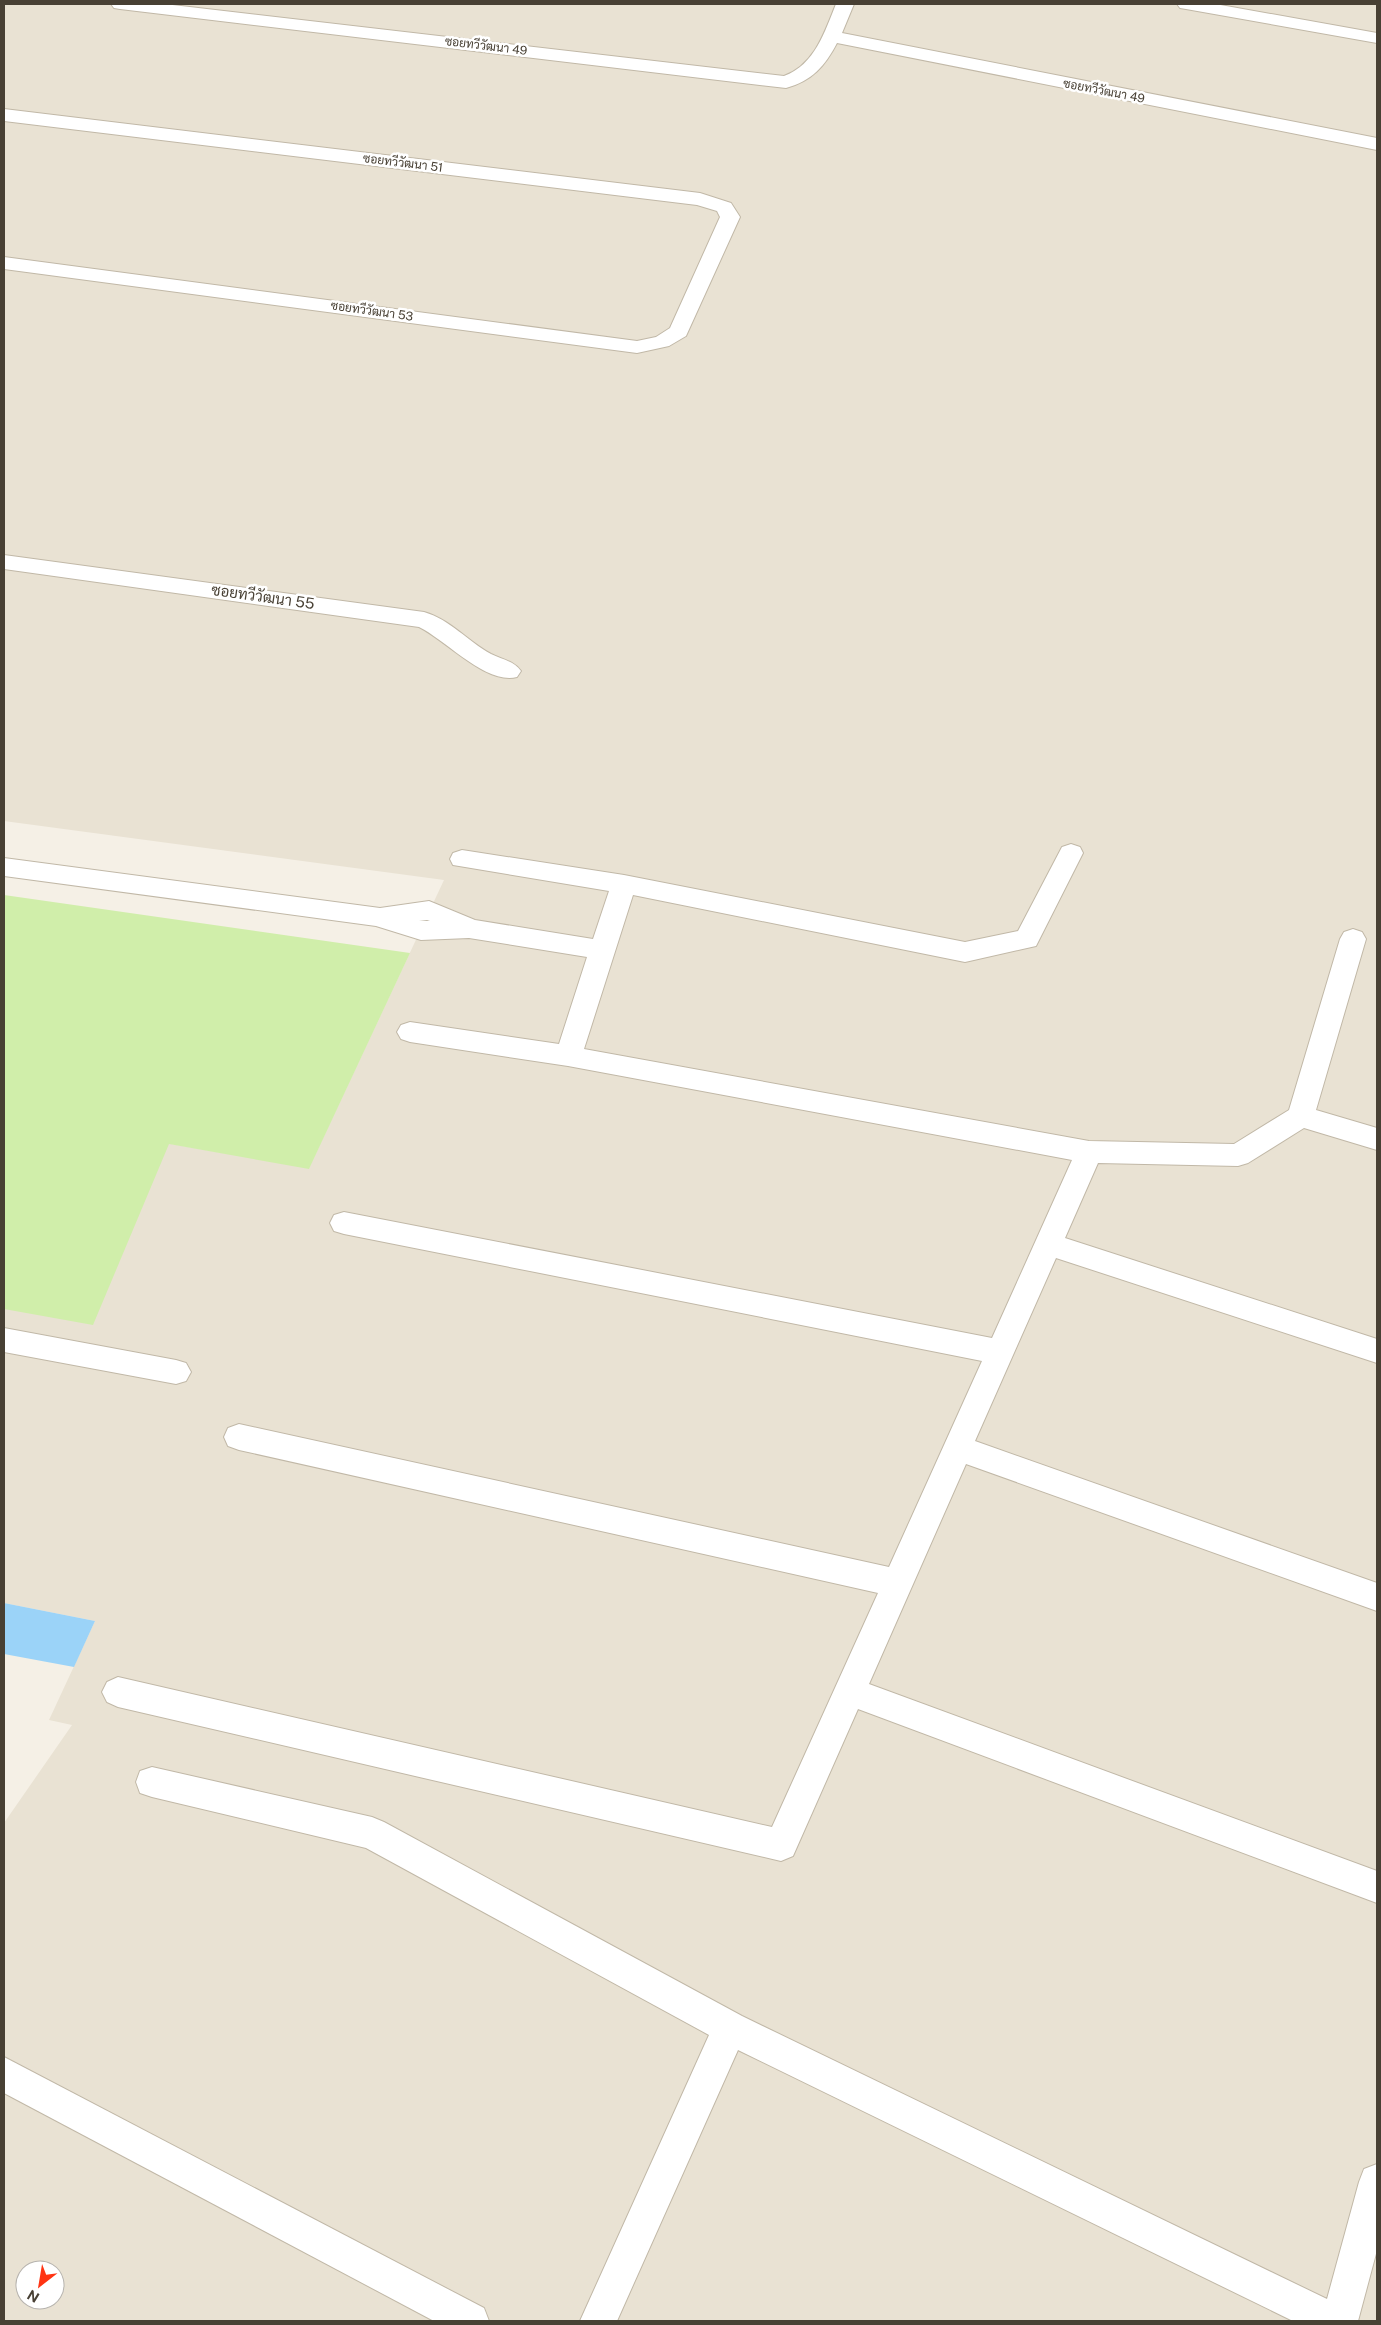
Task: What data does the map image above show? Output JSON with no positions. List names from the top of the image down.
{
  "streets": {
    "street": [
      "ซอยทวีวัฒนา 49",
      "ซอยทวีวัฒนา 51",
      "ซอยทวีวัฒนา 53",
      "ซอยทวีวัฒนา 55"
    ]
  },
  "crossings": [
    ["ซอยทวีวัฒนา 51", "ซอยทวีวัฒนา 53"]
  ],
  "north": "bottom left"
}
